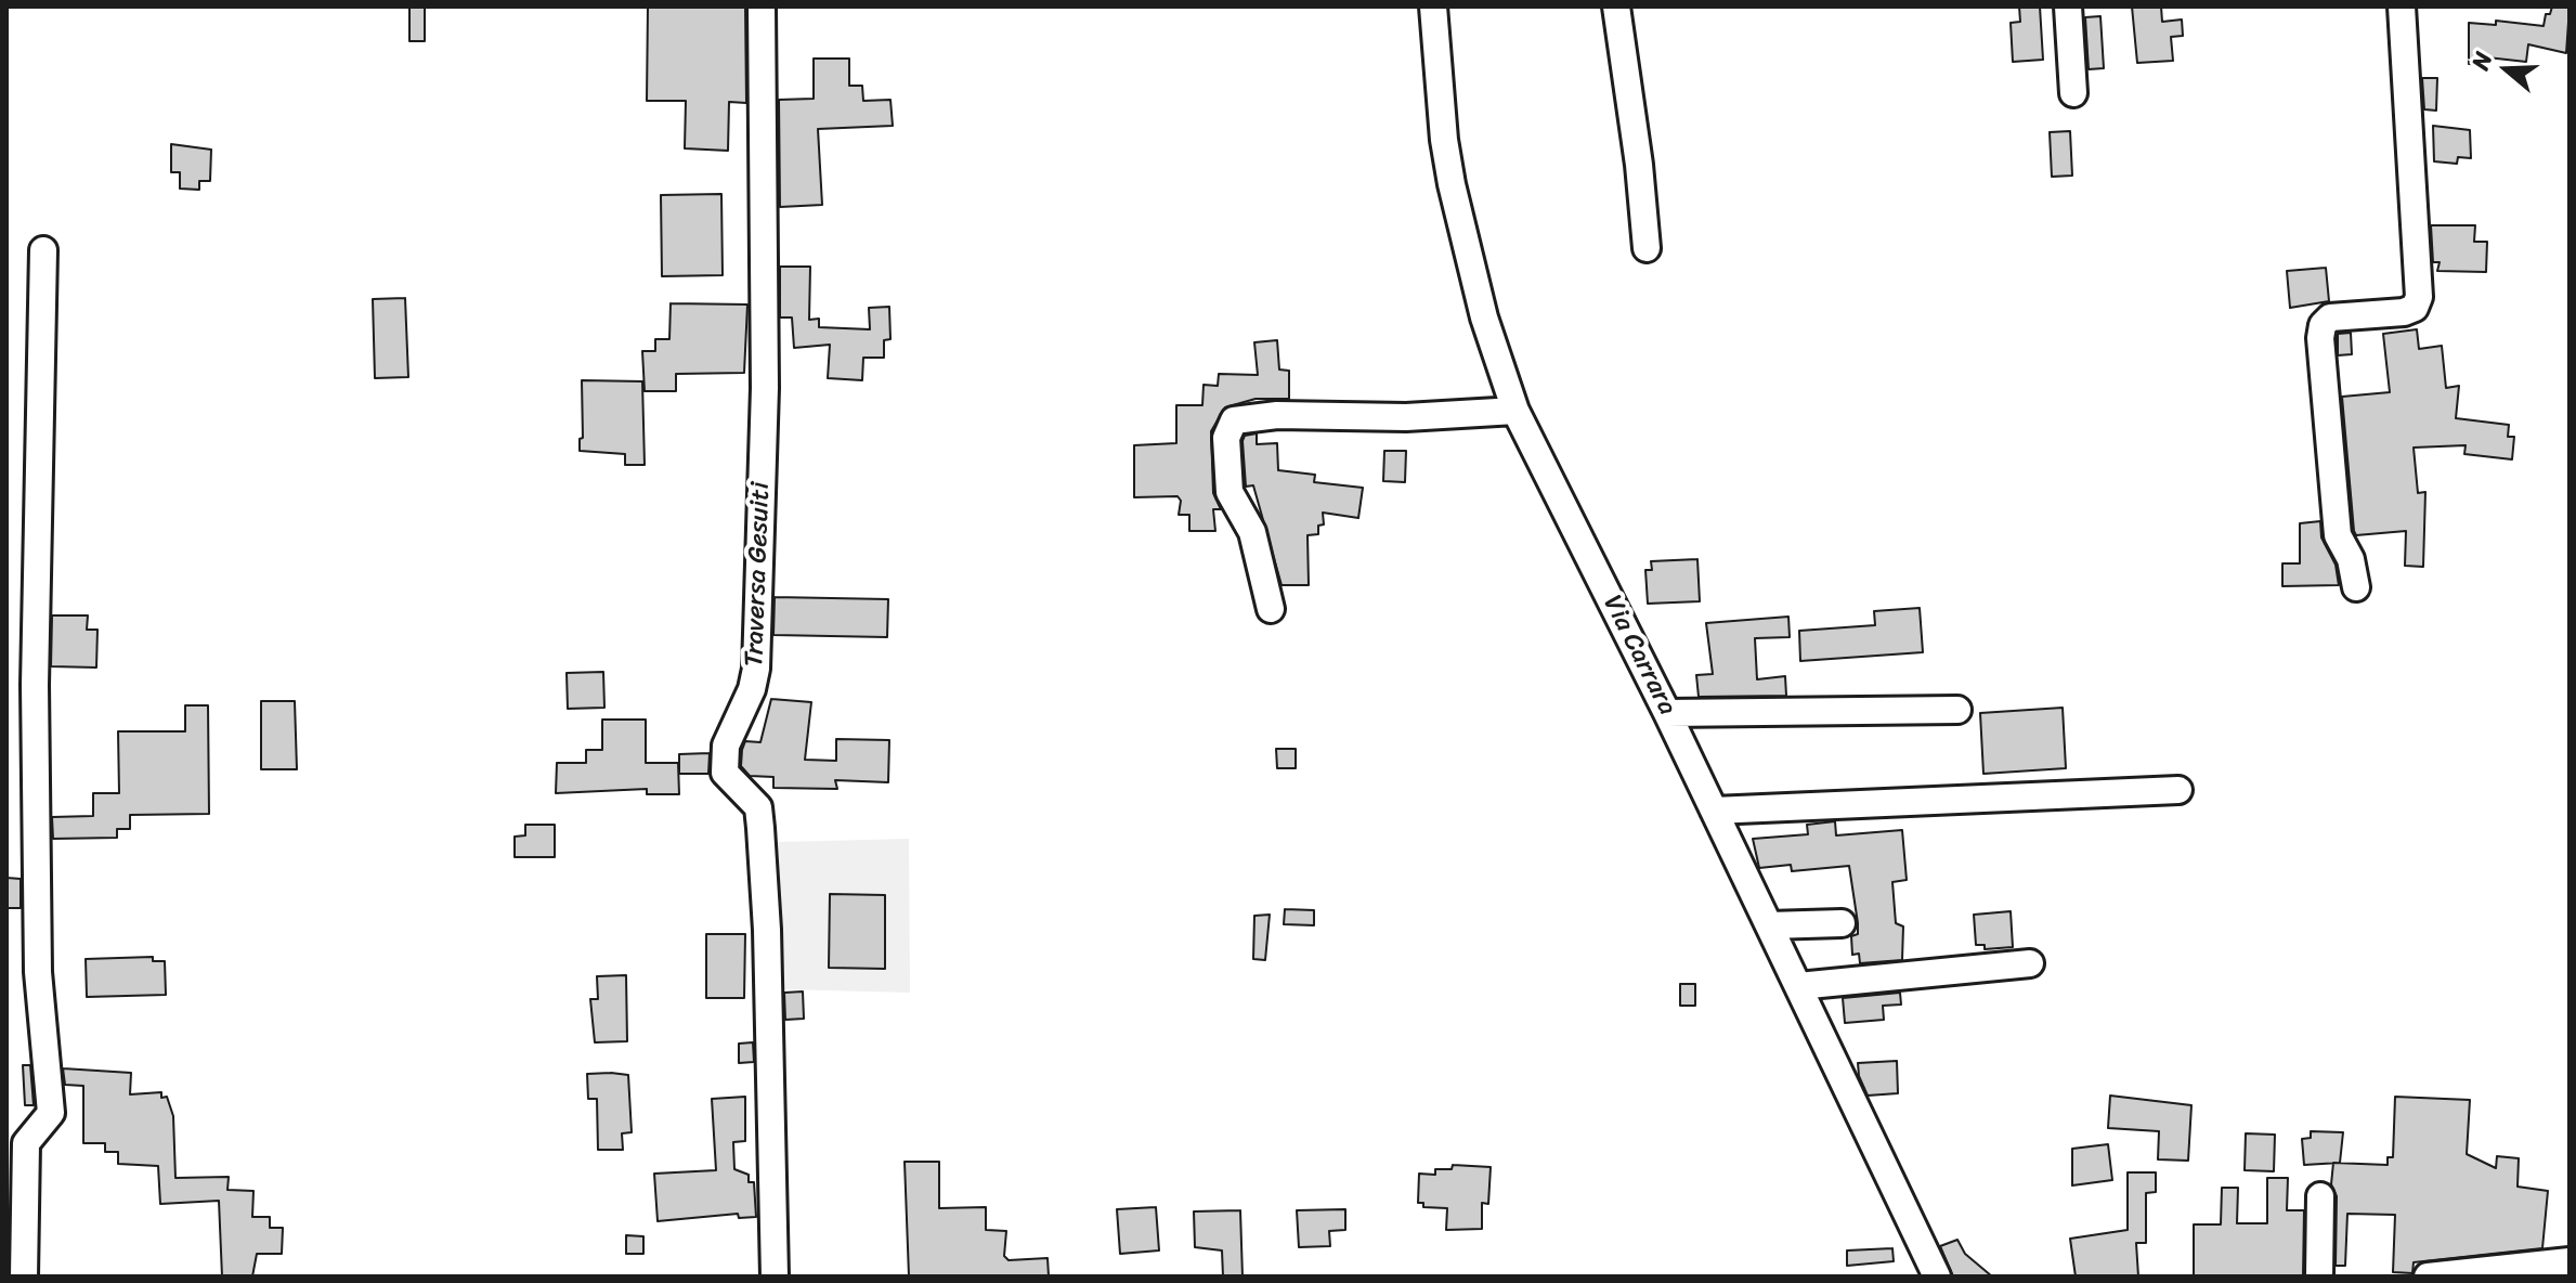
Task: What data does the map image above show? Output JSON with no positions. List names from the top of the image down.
{
  "streets": {
    "street": ["Traversa Gesuiti", "Via Carrara"]
  },
  "north": "left"
}
